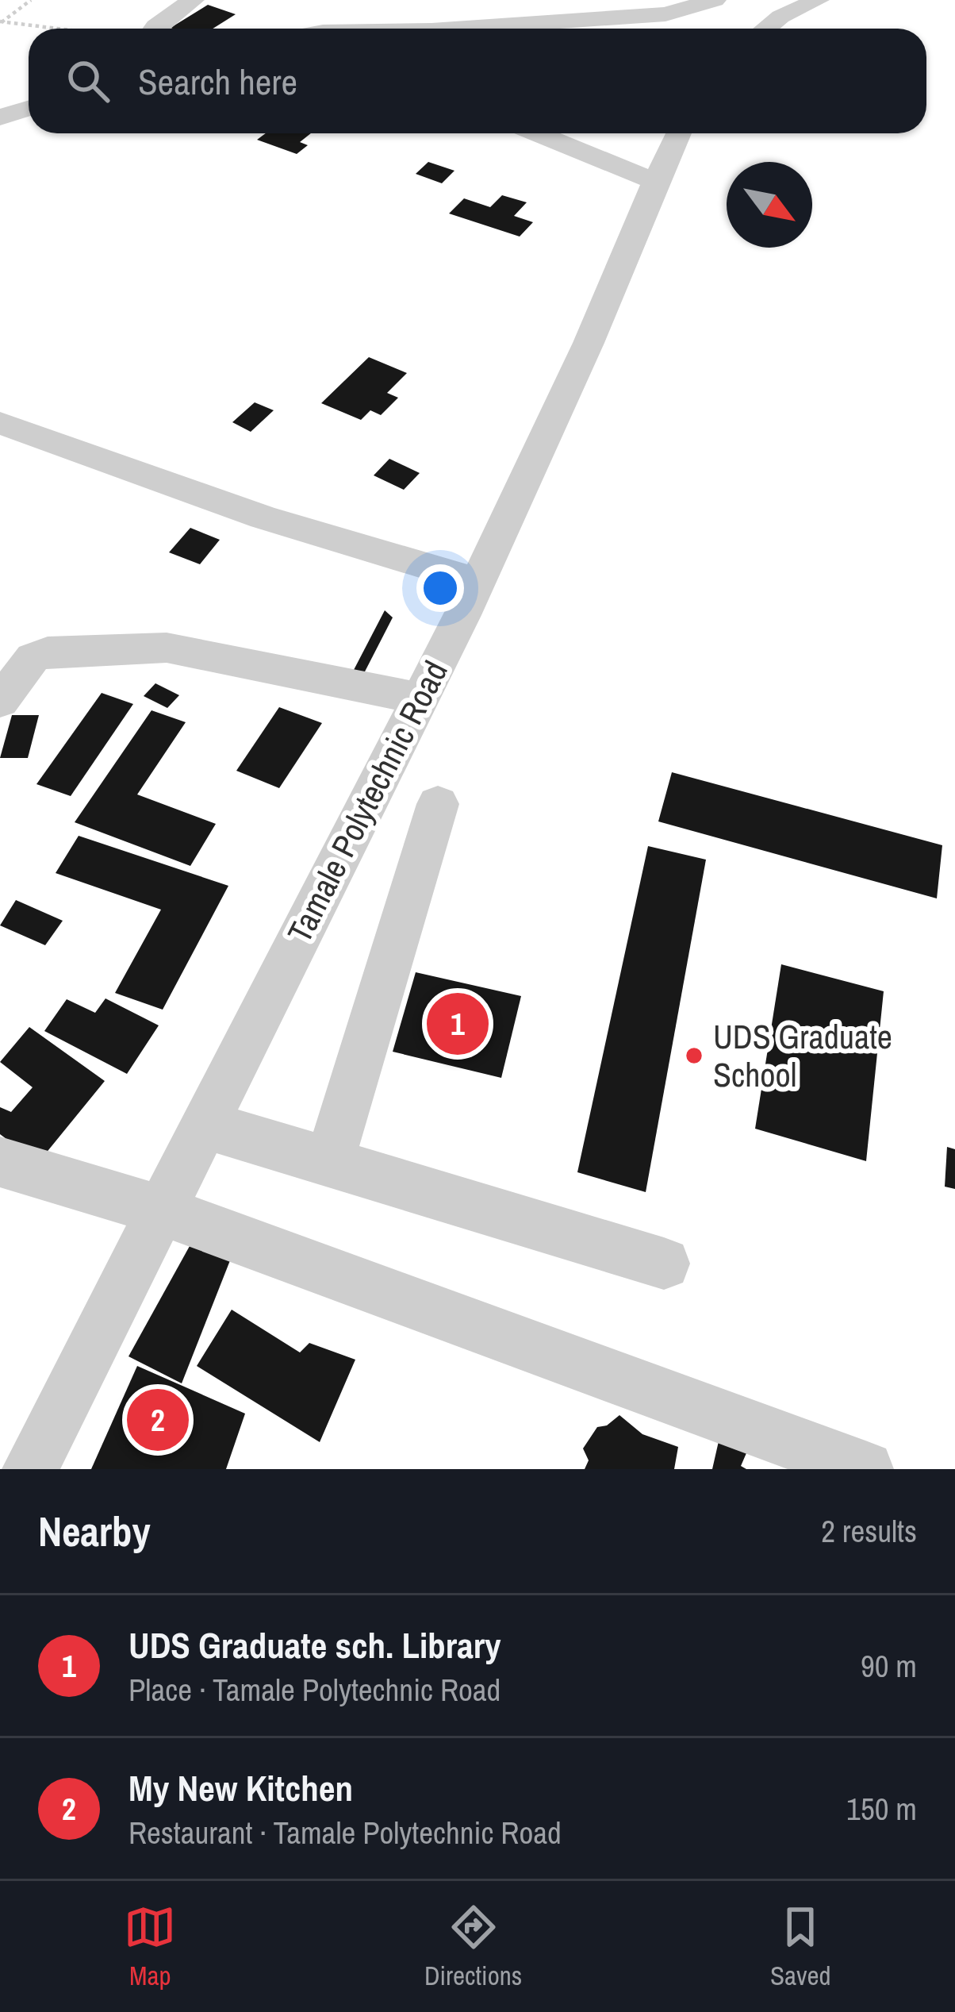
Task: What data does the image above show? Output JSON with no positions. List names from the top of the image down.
{
  "streets": {
    "street": ["Tamale Polytechnic Road"]
  },
  "places": ["UDS Graduate School"],
  "north": "bottom right",
  "page": {
    "search": "Search here",
    "pins": ["1", "2"],
    "heading": ["Nearby", "2 results"],
    "list": [
      {
        "mark": "1",
        "name": "UDS Graduate sch. Library",
        "note": "Place · Tamale Polytechnic Road",
        "value": "90 m"
      },
      {
        "mark": "2",
        "name": "My New Kitchen",
        "note": "Restaurant · Tamale Polytechnic Road",
        "value": "150 m"
      }
    ],
    "nav": ["Map", "Directions", "Saved"]
  }
}
